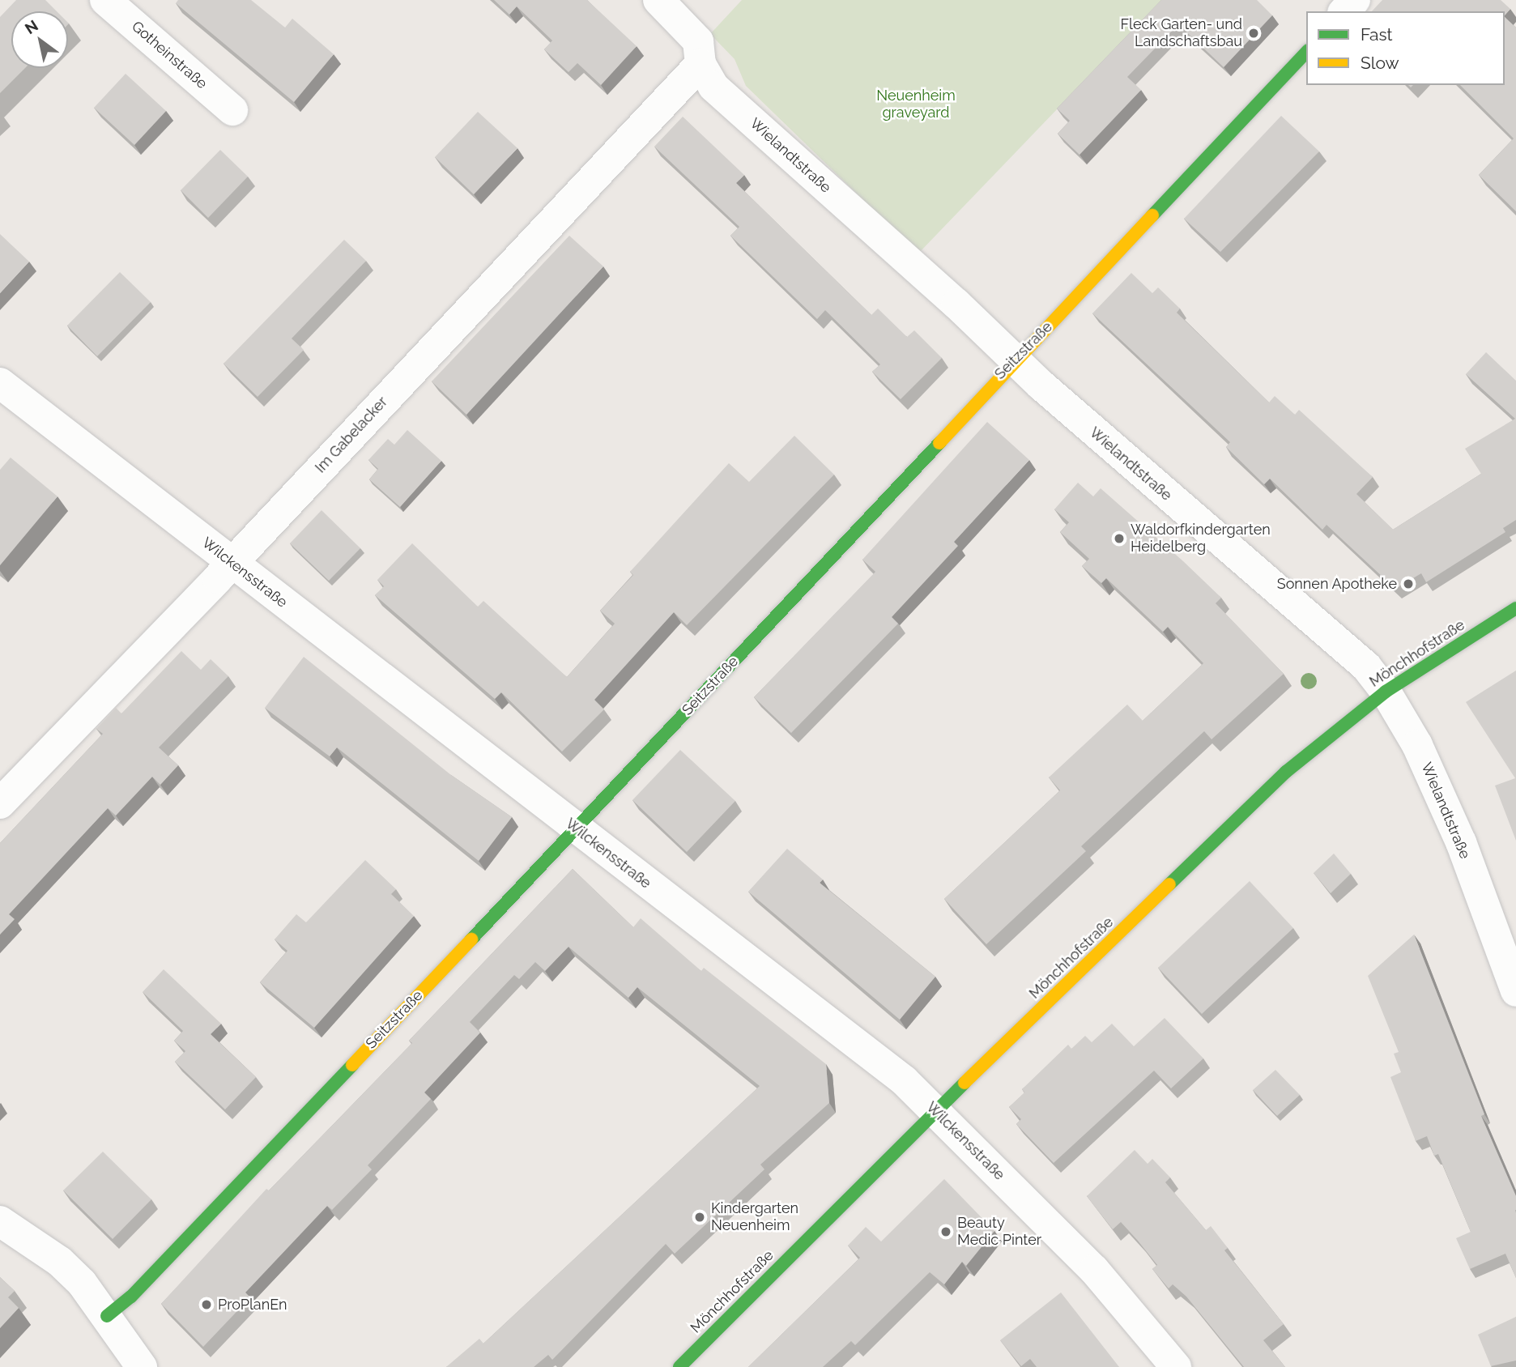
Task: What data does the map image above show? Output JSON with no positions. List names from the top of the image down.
{
  "streets": {
    "street": [
      "Gotheinstraße",
      "Wielandtstraße",
      "Seitzstraße",
      "Im Gabelacker",
      "Wilckensstraße",
      "Mönchhofstraße"
    ]
  },
  "crossings": [
    ["Wielandtstraße", "Seitzstraße"],
    ["Wielandtstraße", "Im Gabelacker"],
    ["Wielandtstraße", "Mönchhofstraße"],
    ["Seitzstraße", "Wilckensstraße"],
    ["Im Gabelacker", "Wilckensstraße"],
    ["Wilckensstraße", "Mönchhofstraße"]
  ],
  "parks": ["Neuenheim graveyard"],
  "places": [
    "Fleck Garten- und Landschaftsbau",
    "Waldorfkindergarten Heidelberg",
    "Sonnen Apotheke",
    "Kindergarten Neuenheim",
    "Beauty Medic Pinter",
    "ProPlanEn"
  ],
  "legend": ["Fast", "Slow"],
  "north": "top left"
}
